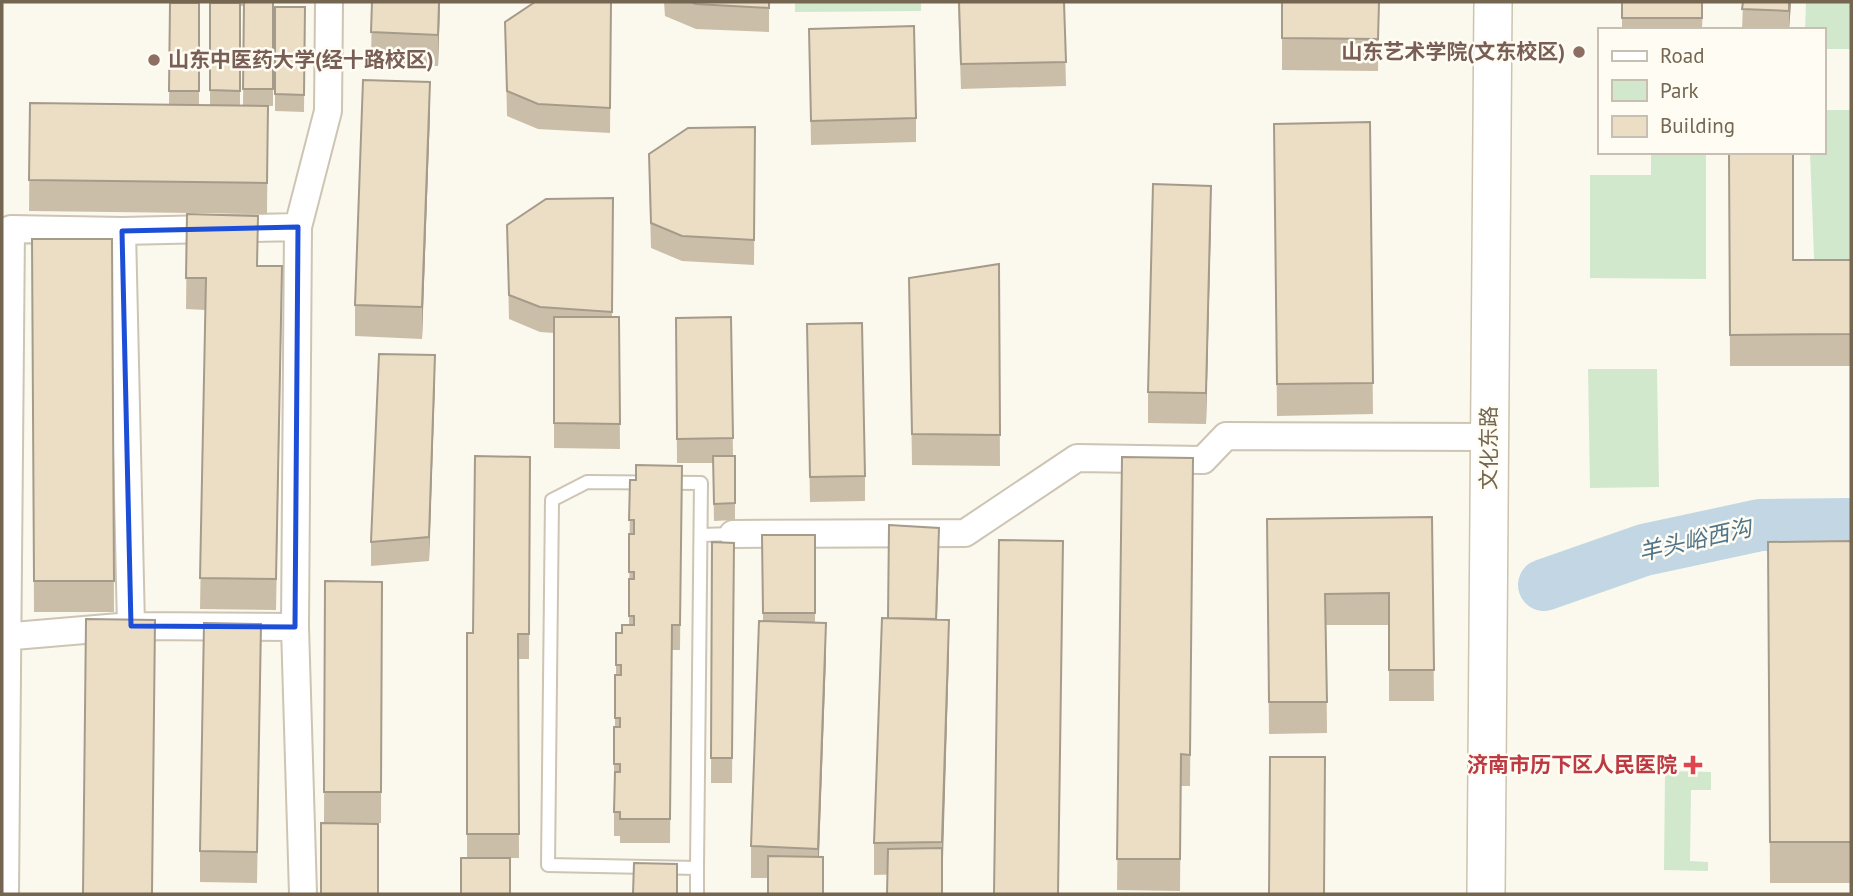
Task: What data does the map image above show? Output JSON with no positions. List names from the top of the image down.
{
  "streets": {
    "main road": ["文化东路"]
  },
  "water": ["羊头峪西沟"],
  "places": {
    "other": ["山东艺术学院(文东校区)", "山东中医药大学(经十路校区)"],
    "health": ["济南市历下区人民医院"]
  },
  "legend": ["Road", "Park", "Building"]
}
